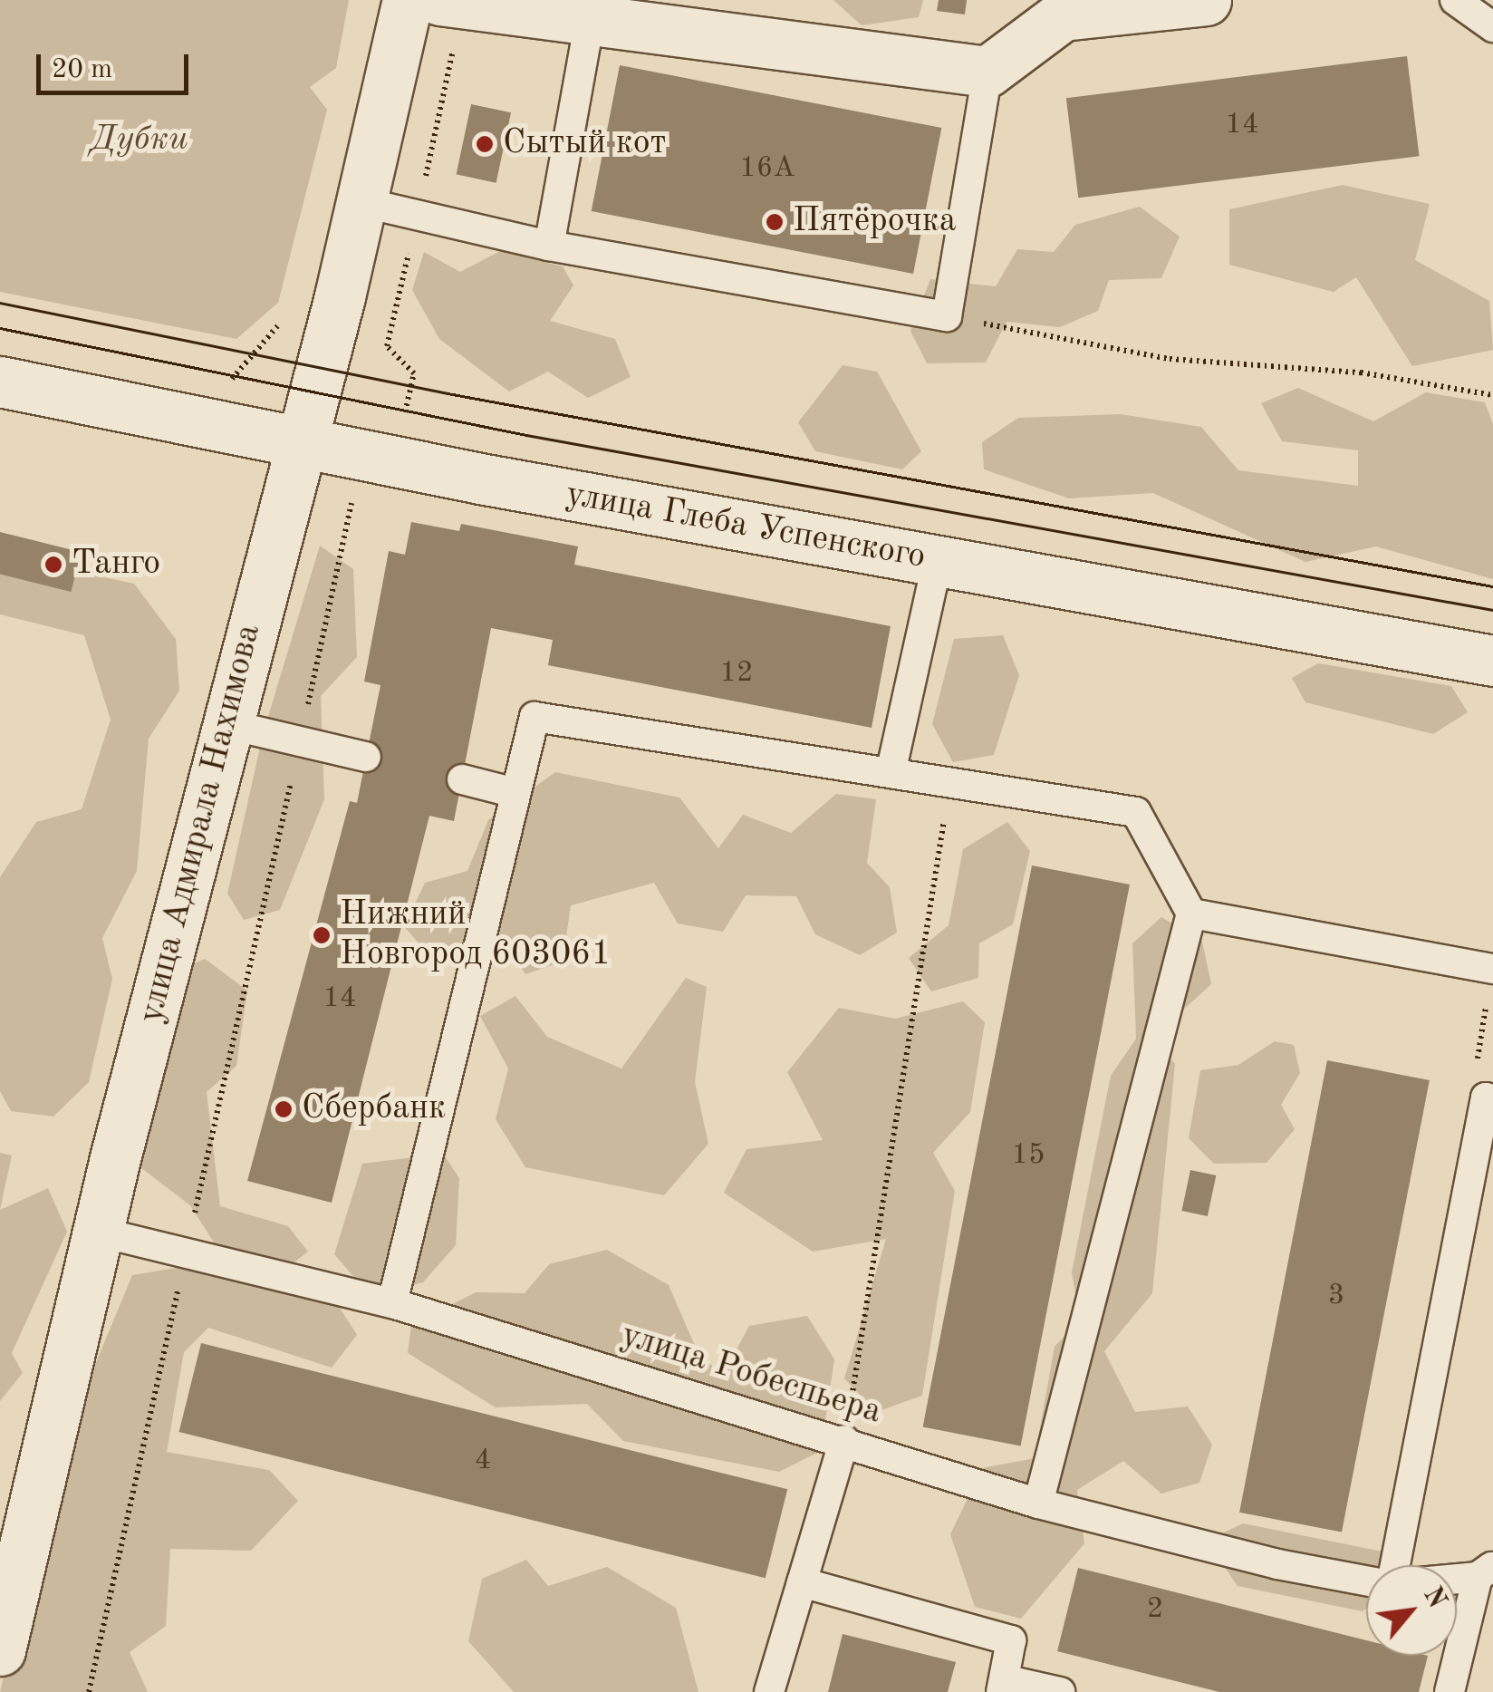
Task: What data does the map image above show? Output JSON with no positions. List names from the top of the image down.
{
  "streets": {
    "street": ["улица Глеба Успенского", "улица Адмирала Нахимова"],
    "lane": ["улица Робеспьера"]
  },
  "crossings": [
    ["улица Глеба Успенского", "улица Адмирала Нахимова"],
    ["улица Адмирала Нахимова", "улица Робеспьера"]
  ],
  "parks": ["Дубки"],
  "places": [
    "Сытый кот",
    "Пятёрочка",
    "Танго",
    "Нижний Новгород 603061",
    "Сбербанк"
  ],
  "house_numbers": [
    "14",
    "16А",
    "12",
    "14",
    "15",
    "3",
    "4",
    "2"
  ],
  "scale_bar": "20 m",
  "north": "top right"
}
